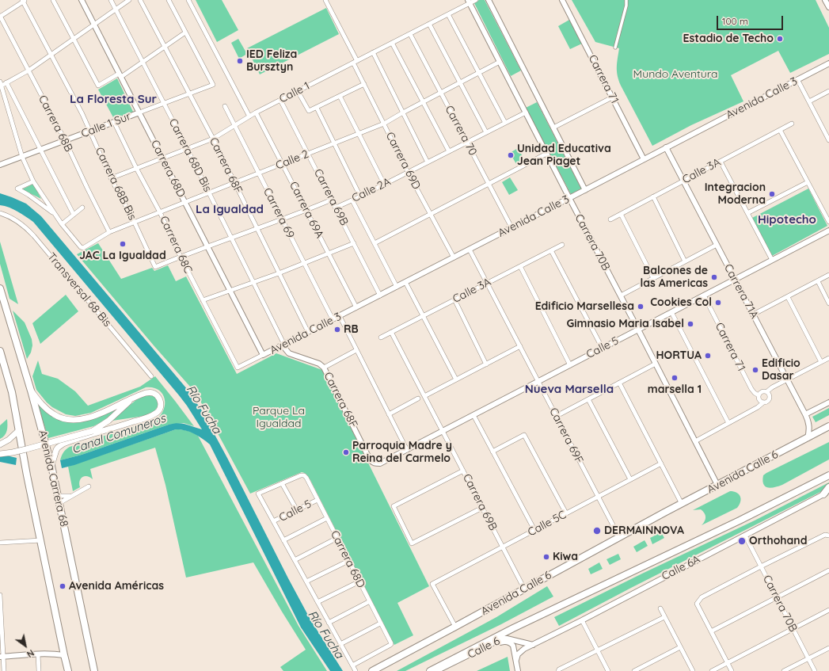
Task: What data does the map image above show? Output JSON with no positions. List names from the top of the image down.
{
  "streets": {
    "main road": ["Avenida Calle 6", "Avenida Carrera 68"],
    "street": [
      "Carrera 71",
      "Calle 1",
      "Avenida Calle 3",
      "Carrera 68B",
      "Calle 1 Sur",
      "Carrera 70",
      "Carrera 68D Bis",
      "Calle 2",
      "Carrera 69D",
      "Carrera 68F",
      "Carrera 68D",
      "Calle 3A",
      "Carrera 68B Bis",
      "Calle 2A",
      "Carrera 69B",
      "Carrera 69A",
      "Carrera 69",
      "Carrera 70B",
      "Carrera 68C",
      "Transversal 68 Bis",
      "Carrera 71A",
      "Calle 5",
      "Carrera 69F",
      "Calle 5C",
      "Calle 6A",
      "Calle 6"
    ]
  },
  "crossings": [
    ["Carrera 71", "Avenida Calle 3"],
    ["Carrera 71", "Calle 5"],
    ["Calle 1", "Carrera 70"],
    ["Calle 1", "Carrera 68D Bis"],
    ["Calle 1", "Carrera 69D"],
    ["Calle 1", "Carrera 68F"],
    ["Calle 1", "Carrera 68D"],
    ["Calle 1", "Carrera 68B Bis"],
    ["Calle 1", "Carrera 69B"],
    ["Calle 1", "Carrera 69A"],
    ["Calle 1", "Carrera 69"],
    ["Calle 1", "Carrera 70B"],
    ["Calle 1", "Carrera 68C"],
    ["Avenida Calle 3", "Carrera 70"],
    ["Avenida Calle 3", "Carrera 68D Bis"],
    ["Avenida Calle 3", "Carrera 69D"],
    ["Avenida Calle 3", "Carrera 68F"],
    ["Avenida Calle 3", "Carrera 68D"],
    ["Avenida Calle 3", "Carrera 69B"],
    ["Avenida Calle 3", "Carrera 69A"],
    ["Avenida Calle 3", "Carrera 69"],
    ["Avenida Calle 3", "Carrera 70B"],
    ["Avenida Calle 3", "Carrera 68C"],
    ["Avenida Calle 3", "Carrera 71A"],
    ["Avenida Calle 3", "Carrera 69F"],
    ["Carrera 68B", "Calle 1 Sur"],
    ["Carrera 68B", "Calle 2"],
    ["Calle 1 Sur", "Carrera 68D Bis"],
    ["Calle 1 Sur", "Carrera 68F"],
    ["Calle 1 Sur", "Carrera 68D"],
    ["Calle 1 Sur", "Carrera 68B Bis"],
    ["Calle 1 Sur", "Carrera 68C"],
    ["Carrera 70", "Calle 2"],
    ["Carrera 70", "Calle 2A"],
    ["Carrera 68D Bis", "Calle 2"],
    ["Calle 2", "Carrera 69D"],
    ["Calle 2", "Carrera 68F"],
    ["Calle 2", "Carrera 68D"],
    ["Calle 2", "Carrera 68B Bis"],
    ["Calle 2", "Carrera 69B"],
    ["Calle 2", "Carrera 69A"],
    ["Calle 2", "Carrera 69"],
    ["Calle 2", "Carrera 70B"],
    ["Calle 2", "Carrera 68C"],
    ["Carrera 69D", "Calle 2A"],
    ["Carrera 68F", "Calle 5"],
    ["Carrera 68D", "Calle 5"],
    ["Calle 3A", "Carrera 69B"],
    ["Calle 3A", "Carrera 71A"],
    ["Calle 3A", "Carrera 69F"],
    ["Carrera 68B Bis", "Carrera 68C"],
    ["Calle 2A", "Carrera 69B"],
    ["Calle 2A", "Carrera 70B"],
    ["Carrera 69B", "Calle 5"],
    ["Carrera 69B", "Avenida Calle 6"],
    ["Carrera 69B", "Calle 5C"],
    ["Carrera 70B", "Calle 5"],
    ["Carrera 70B", "Avenida Calle 6"],
    ["Carrera 70B", "Calle 6A"],
    ["Carrera 71A", "Calle 5"],
    ["Carrera 71A", "Avenida Calle 6"],
    ["Calle 5", "Carrera 69F"],
    ["Carrera 69F", "Avenida Calle 6"],
    ["Carrera 69F", "Calle 5C"],
    ["Avenida Calle 6", "Calle 5C"],
    ["Calle 6A", "Calle 6"]
  ],
  "districts": [
    "La Floresta Sur",
    "La Igualdad",
    "Hipotecho",
    "Nueva Marsella"
  ],
  "water": ["Río Fucha", "Canal Comuneros"],
  "parks": ["Mundo Aventura", "Parque La Igualdad"],
  "places": [
    "Estadio de Techo",
    "IED Feliza Bursztyn",
    "Unidad Educativa Jean Piaget",
    "Integracion Moderna",
    "JAC La Igualdad",
    "Balcones de las Americas",
    "Cookies Col",
    "Edificio Marsellesa",
    "Gimnasio Maria Isabel",
    "RB",
    "HORTUA",
    "Edificio Dasar",
    "marsella 1",
    "Parroquia Madre y Reina del Carmelo",
    "DERMAINNOVA",
    "Orthohand",
    "Kiwa",
    "Avenida Américas"
  ],
  "scale_bar": "100 m",
  "north": "bottom right"
}
